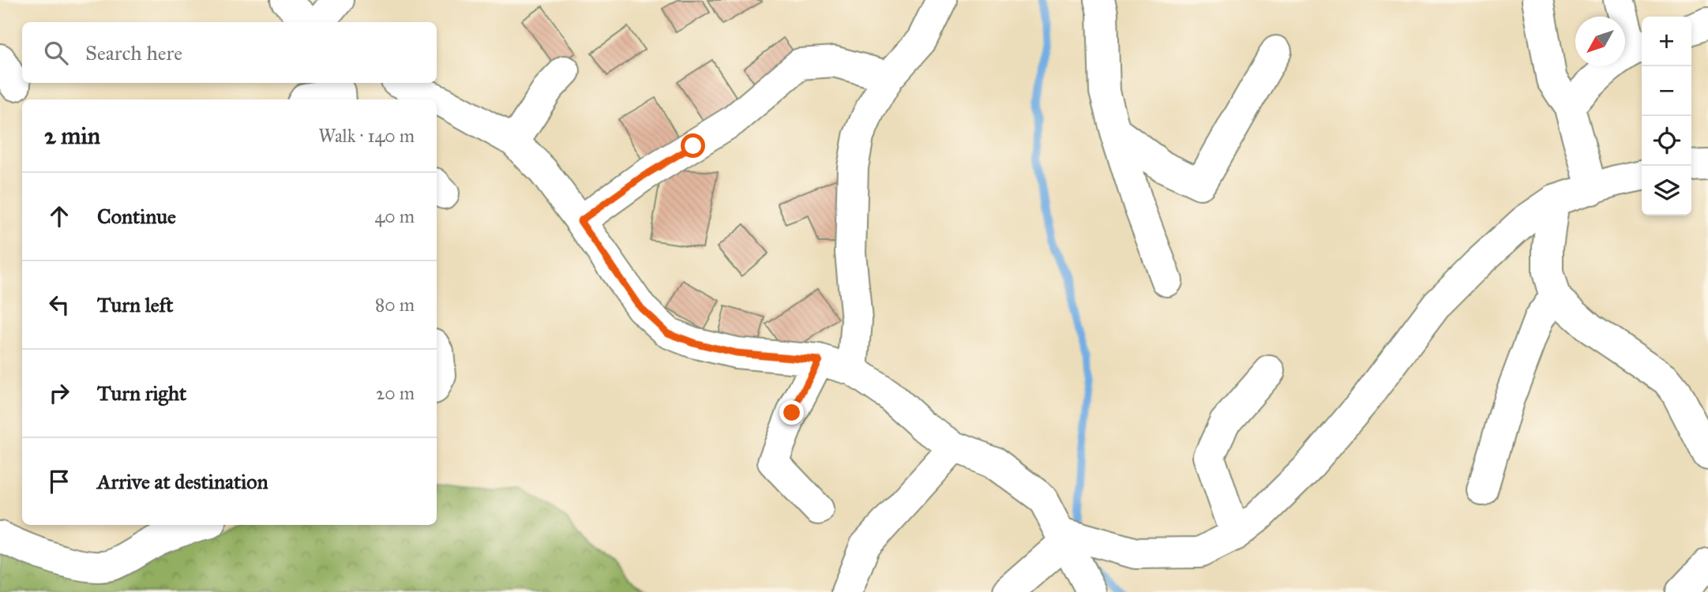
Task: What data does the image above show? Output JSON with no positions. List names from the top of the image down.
{
  "north": "bottom left",
  "page": {
    "map_buttons": ["+", "−"],
    "search": "Search here",
    "heading": ["2 min", "Walk · 140 m"],
    "list": [
      ["Continue", "40 m"],
      ["Turn left", "80 m"],
      ["Turn right", "20 m"],
      "Arrive at destination"
    ]
  }
}
